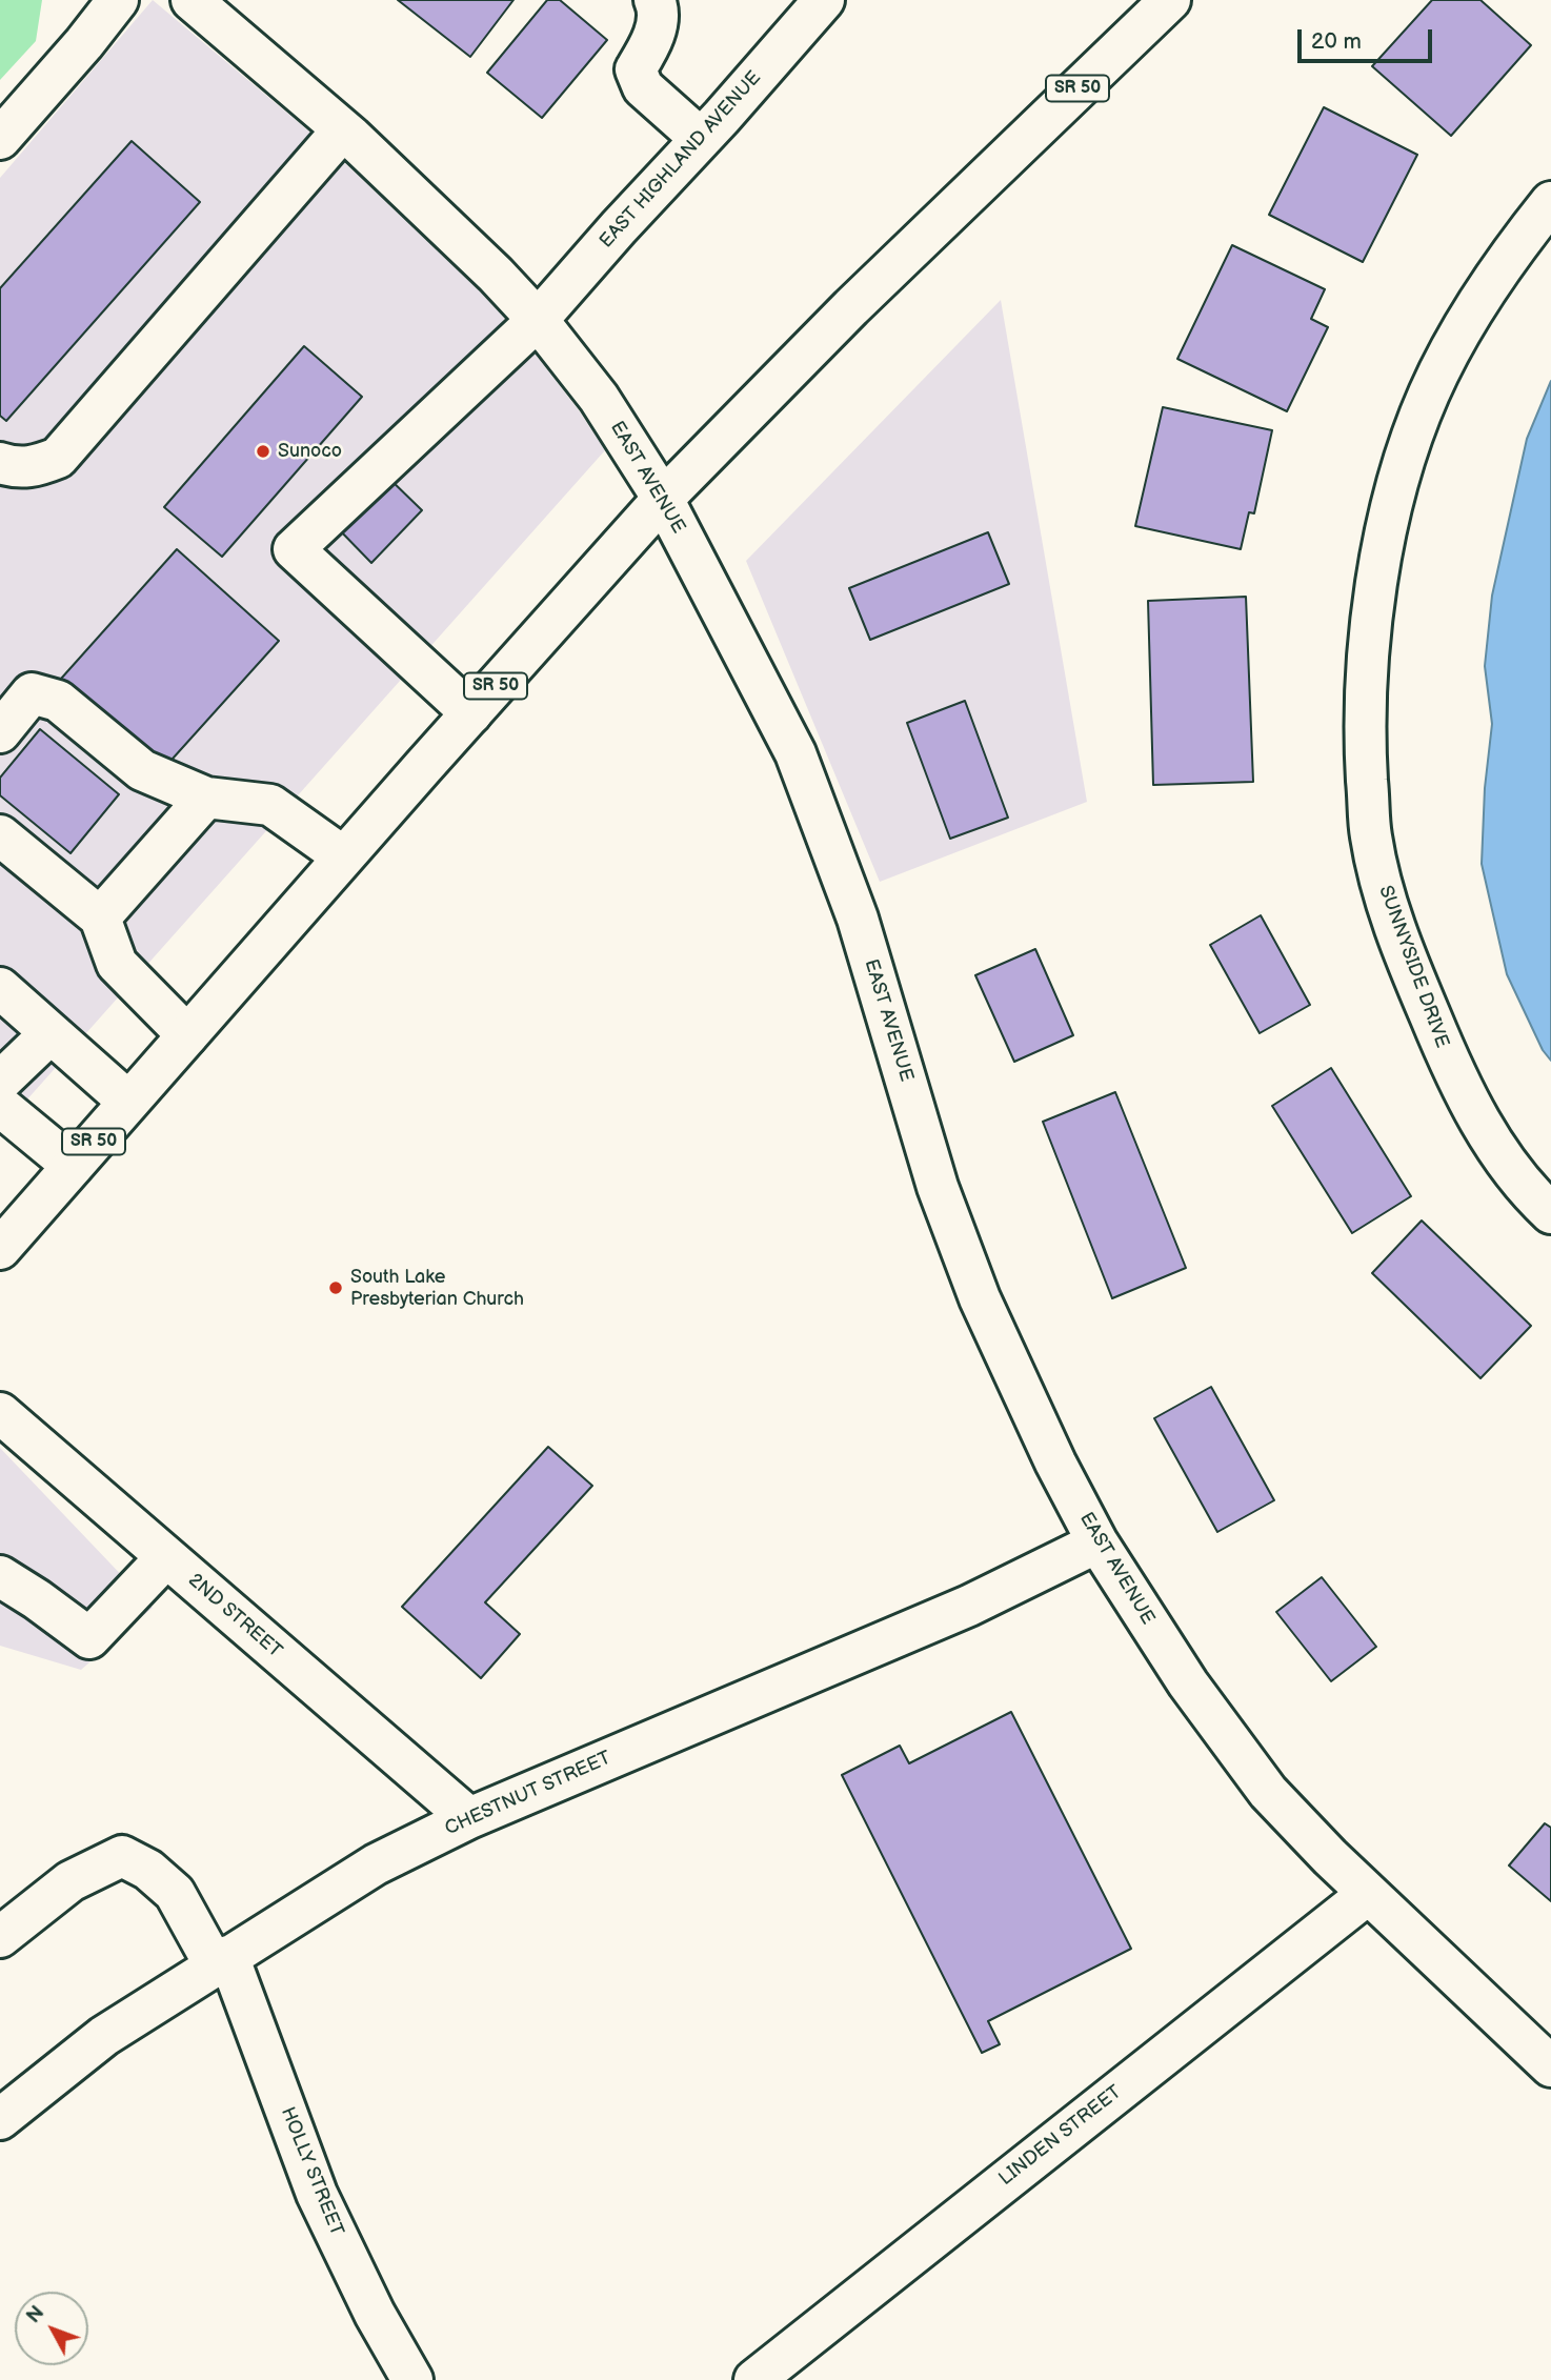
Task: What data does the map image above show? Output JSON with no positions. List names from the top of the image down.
{
  "streets": {
    "main road": [
      "SR 50",
      "EAST HIGHLAND AVENUE",
      "EAST AVENUE",
      "SUNNYSIDE DRIVE",
      "2ND STREET",
      "CHESTNUT STREET",
      "LINDEN STREET",
      "HOLLY STREET"
    ]
  },
  "crossings": [
    ["SR 50", "EAST HIGHLAND AVENUE"],
    ["SR 50", "EAST AVENUE"],
    ["EAST HIGHLAND AVENUE", "EAST AVENUE"],
    ["EAST AVENUE", "CHESTNUT STREET"],
    ["EAST AVENUE", "LINDEN STREET"],
    ["2ND STREET", "CHESTNUT STREET"],
    ["CHESTNUT STREET", "HOLLY STREET"]
  ],
  "places": ["Sunoco", "South Lake Presbyterian Church"],
  "scale_bar": "20 m",
  "north": "top left"
}
